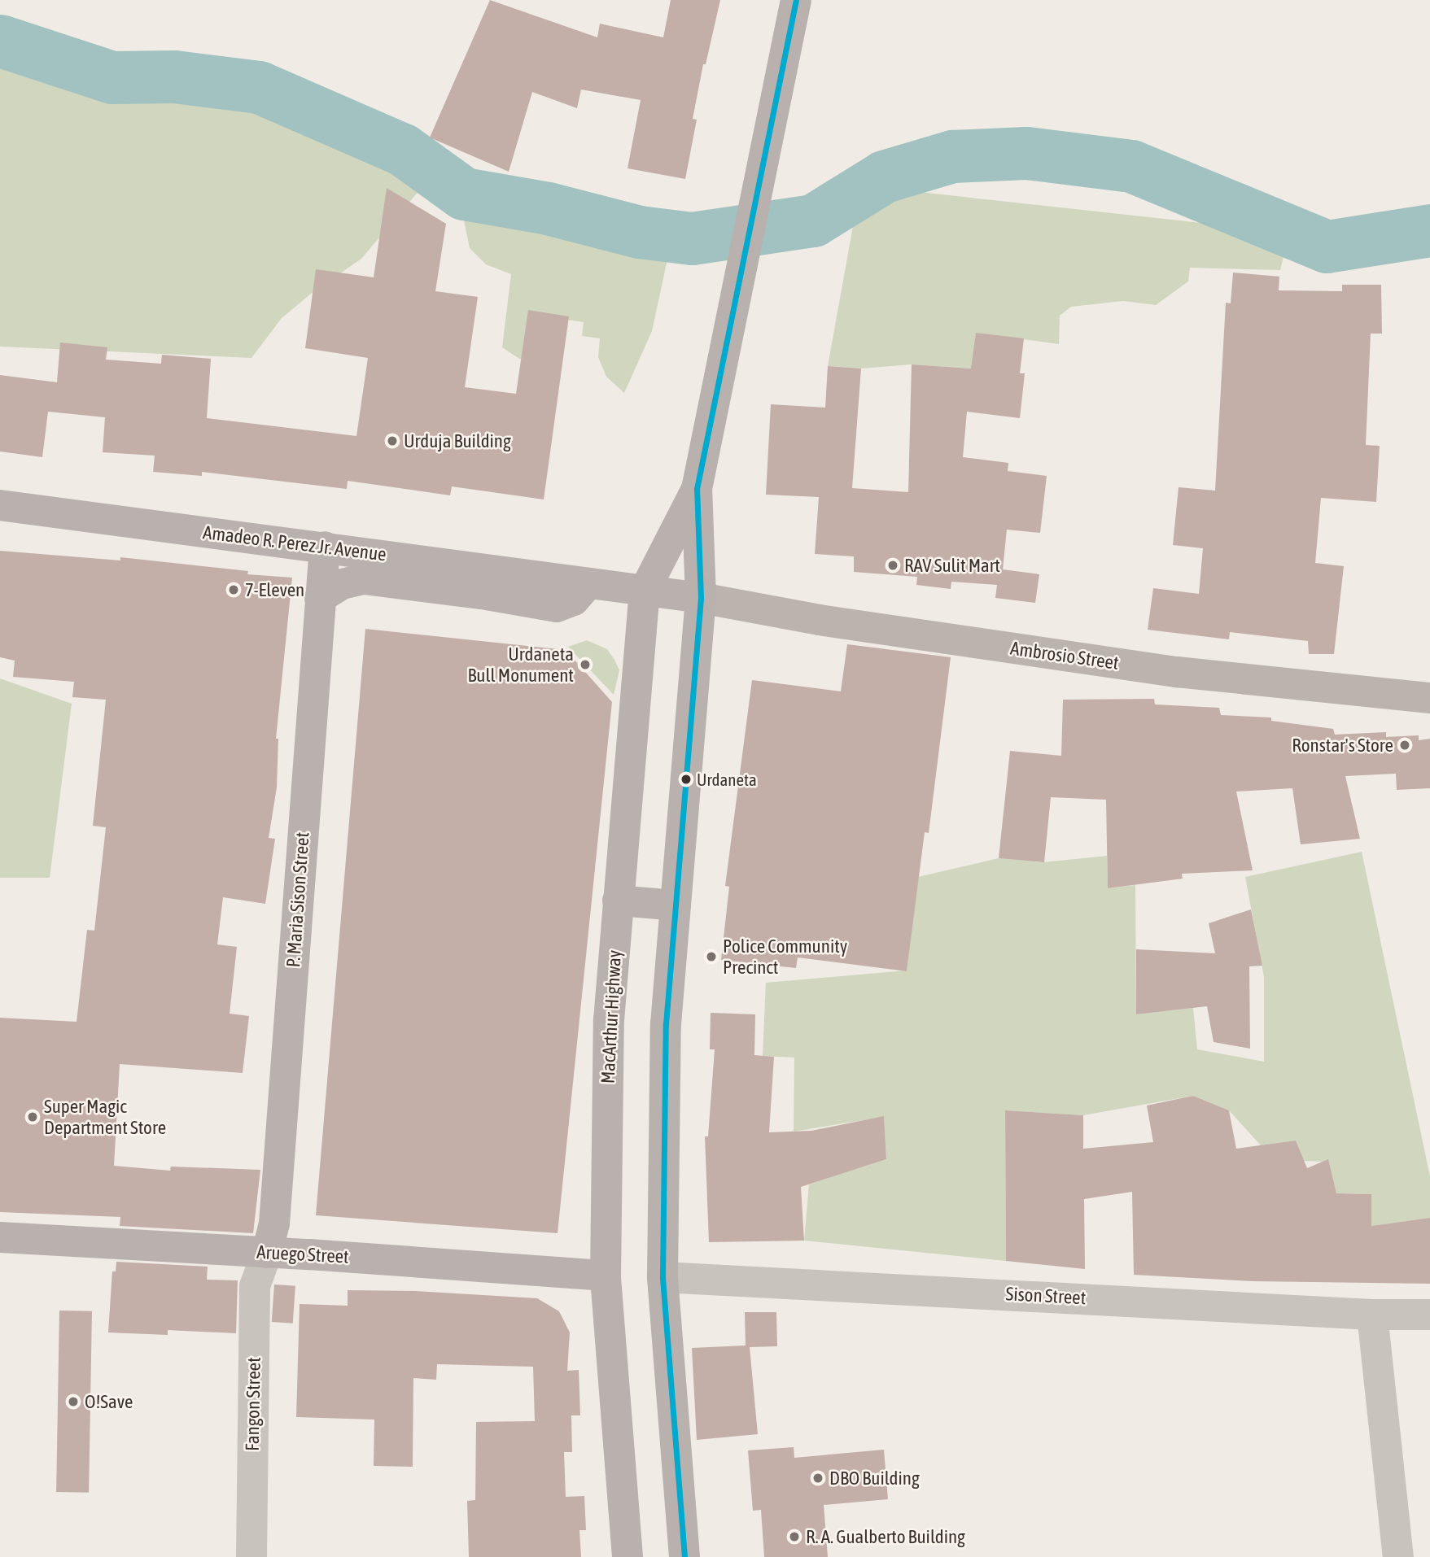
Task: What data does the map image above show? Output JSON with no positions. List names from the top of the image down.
{
  "streets": {
    "main road": [
      "Amadeo R. Perez Jr. Avenue",
      "Ambrosio Street",
      "P. Maria Sison Street",
      "MacArthur Highway",
      "Aruego Street"
    ],
    "street": ["Sison Street", "Fangon Street"]
  },
  "crossings": [
    ["Amadeo R. Perez Jr. Avenue", "Ambrosio Street"],
    ["Amadeo R. Perez Jr. Avenue", "P. Maria Sison Street"],
    ["Amadeo R. Perez Jr. Avenue", "MacArthur Highway"],
    ["Ambrosio Street", "MacArthur Highway"],
    ["P. Maria Sison Street", "Aruego Street"],
    ["P. Maria Sison Street", "Fangon Street"],
    ["MacArthur Highway", "Aruego Street"],
    ["MacArthur Highway", "Sison Street"],
    ["Aruego Street", "Fangon Street"]
  ],
  "places": [
    "Urduja Building",
    "RAV Sulit Mart",
    "7-Eleven",
    "Urdaneta Bull Monument",
    "Ronstar's Store",
    "Urdaneta",
    "Police Community Precinct",
    "Super Magic Department Store",
    "O!Save",
    "DBO Building",
    "R. A. Gualberto Building"
  ]
}
